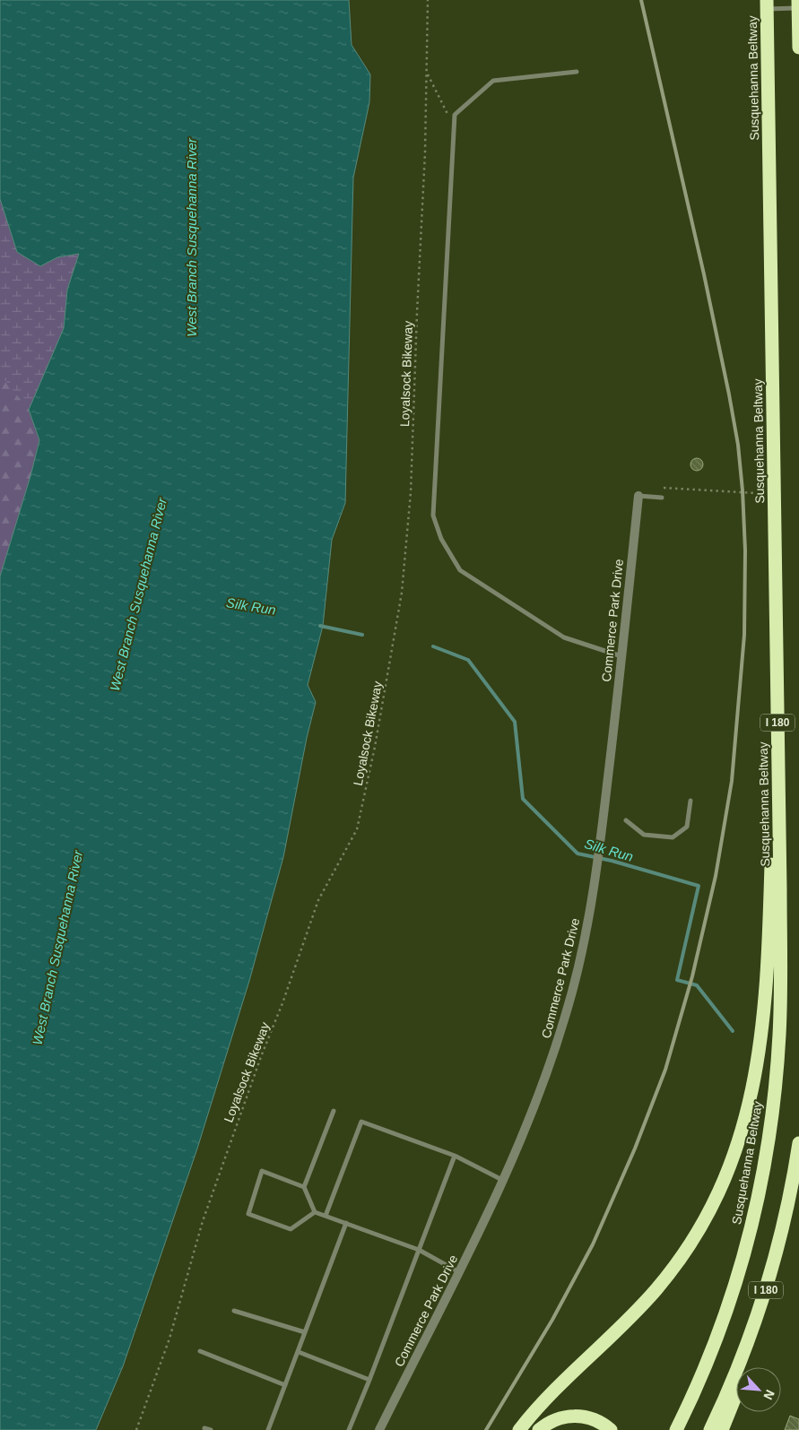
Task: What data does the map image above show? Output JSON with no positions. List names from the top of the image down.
{
  "streets": {
    "highway": ["Susquehanna Beltway", "I 180"],
    "street": ["Commerce Park Drive"],
    "path": ["Loyalsock Bikeway"]
  },
  "water": ["West Branch Susquehanna River", "Silk Run"],
  "north": "bottom right"
}
